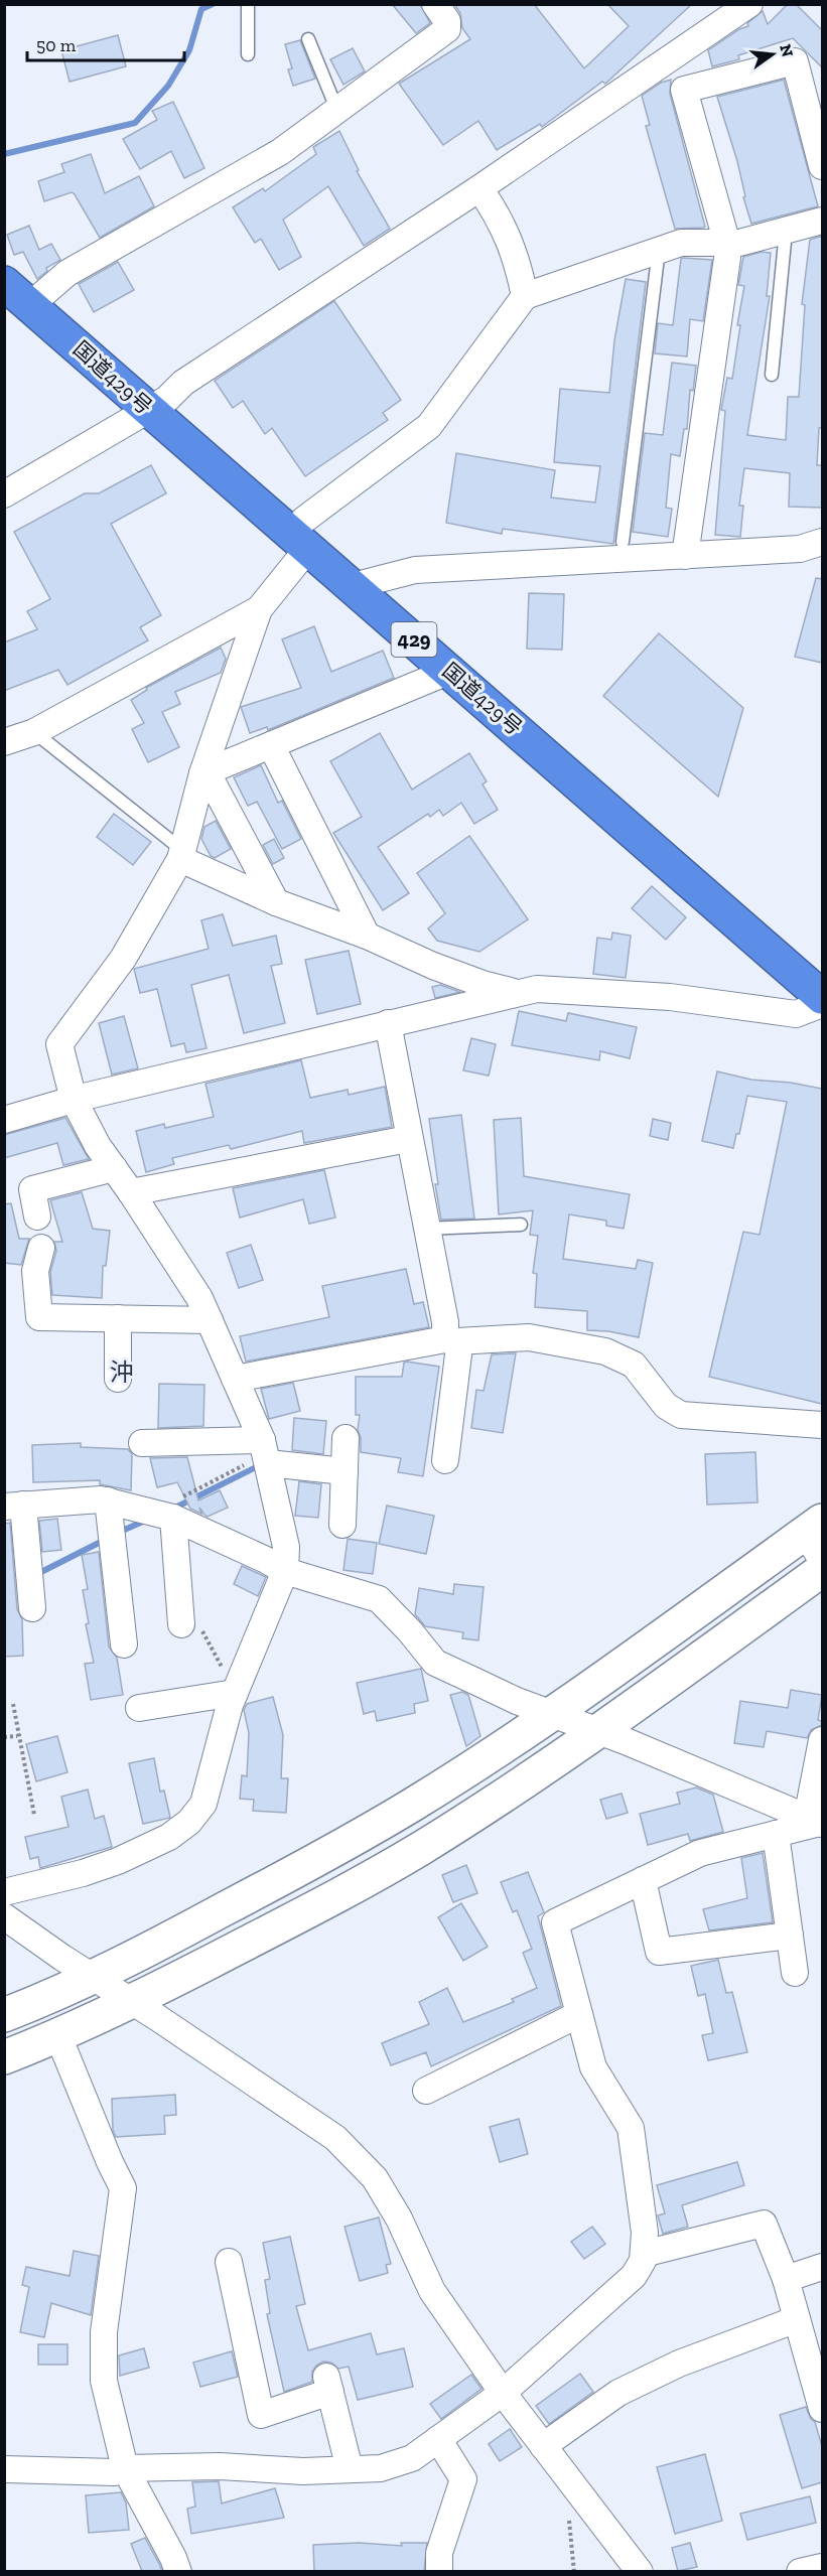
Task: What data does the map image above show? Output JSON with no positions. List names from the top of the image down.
{
  "streets": {
    "highway": ["国道429号", "429"]
  },
  "districts": ["沖"],
  "scale_bar": "50 m",
  "north": "right"
}
